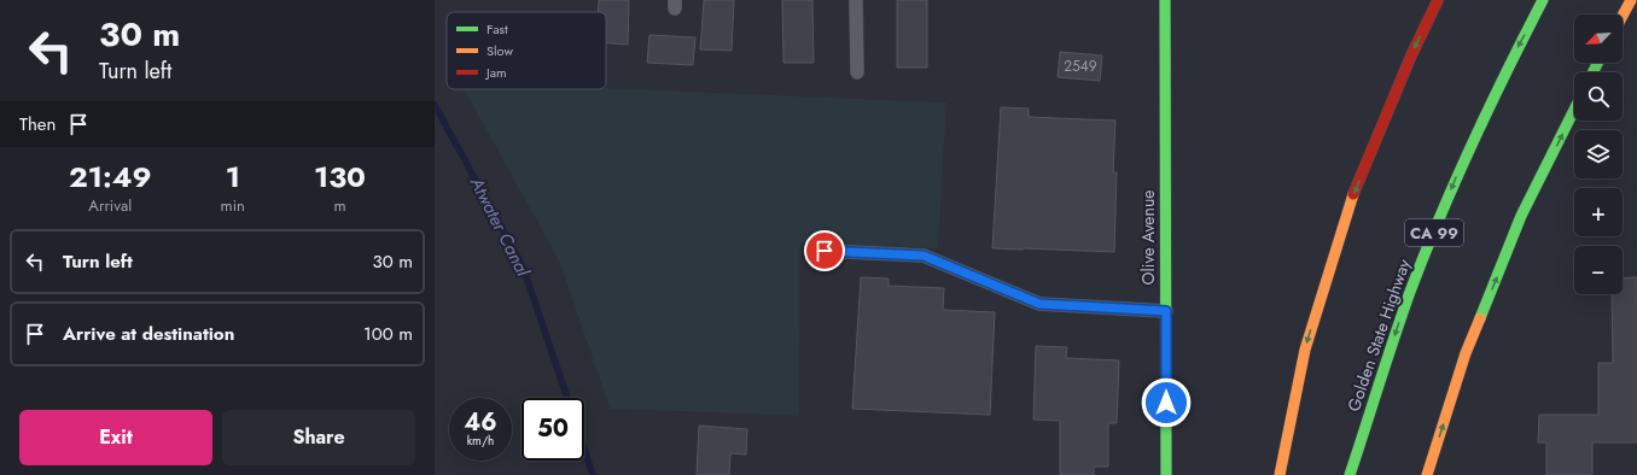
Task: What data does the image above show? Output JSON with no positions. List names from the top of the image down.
{
  "streets": {
    "main road": ["CA 99", "Olive Avenue", "Golden State Highway"]
  },
  "water": ["Atwater Canal"],
  "house_numbers": ["2549"],
  "legend": ["Fast", "Slow", "Jam"],
  "north": "bottom left",
  "page": {
    "turn": ["30 m", "Turn left"],
    "map_buttons": ["+", "−"],
    "then": "Then",
    "eta": [
      "21:49",
      "Arrival",
      "1",
      "min",
      "130",
      "m"
    ],
    "list": [
      {
        "name": "Turn left",
        "value": "30 m"
      },
      {
        "name": "Arrive at destination",
        "value": "100 m"
      }
    ],
    "speed": "46 km/h",
    "limit": "50",
    "buttons": ["Exit", "Share"]
  }
}
